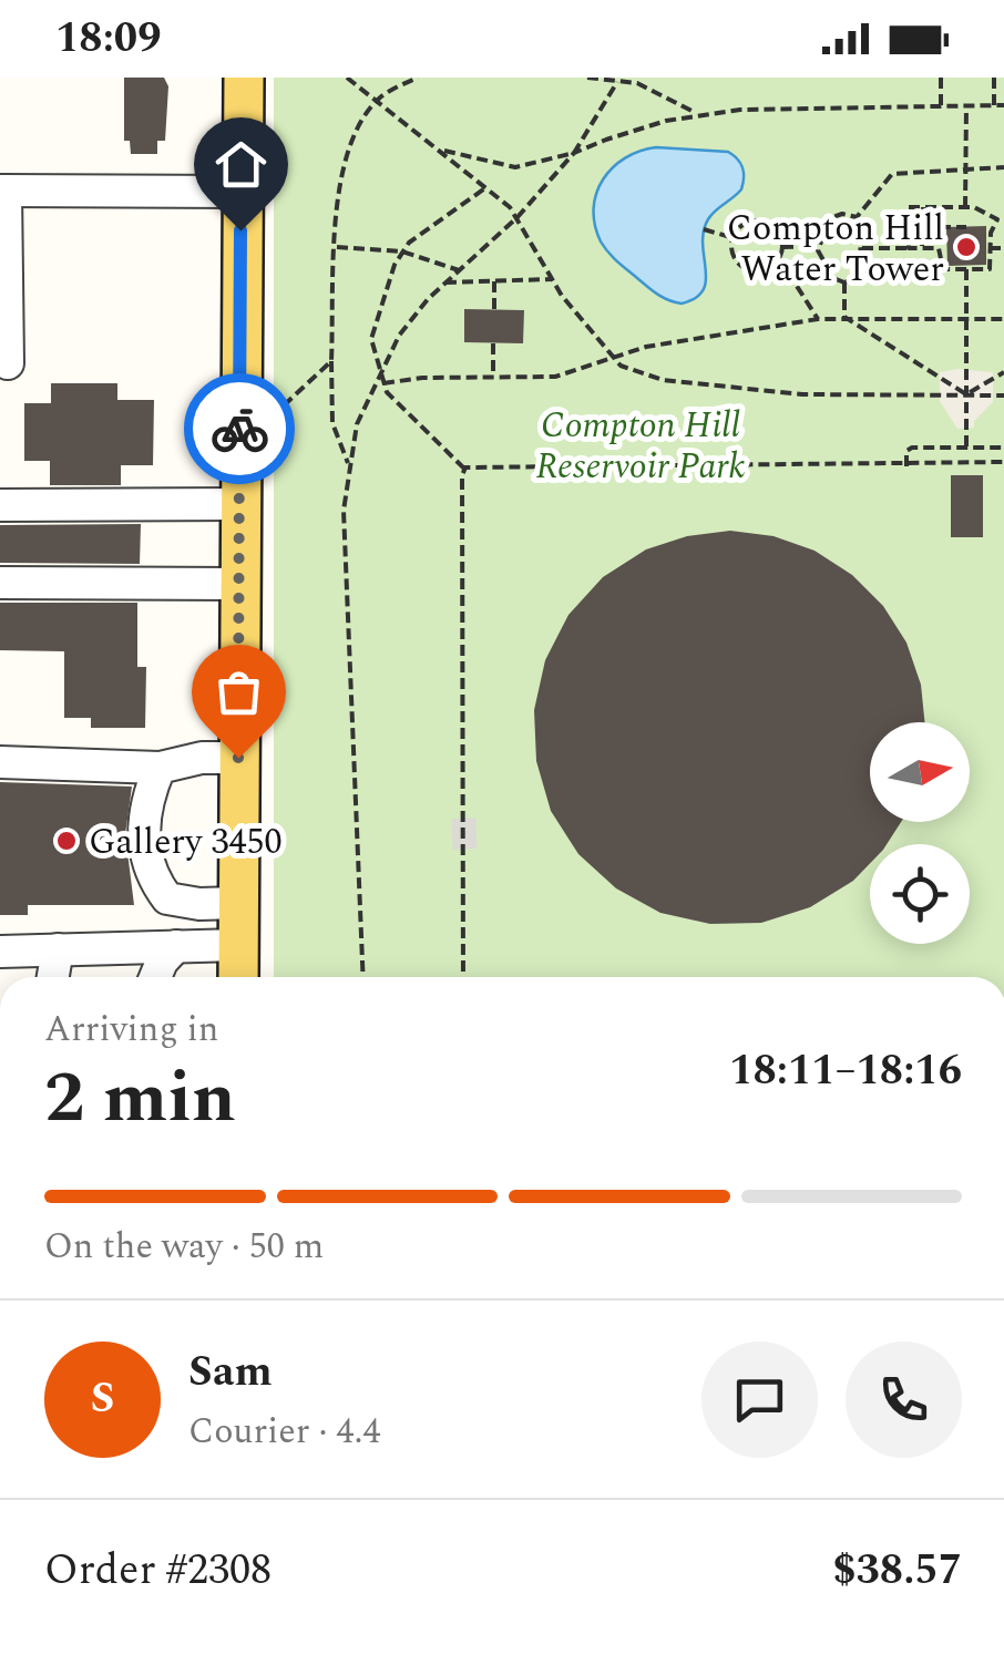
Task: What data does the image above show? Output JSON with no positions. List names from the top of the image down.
{
  "parks": ["Compton Hill Reservoir Park"],
  "places": ["Compton Hill Water Tower", "Gallery 3450"],
  "north": "right",
  "page": {
    "status": "18:09",
    "heading": ["2 min", "Arriving in", "18:11–18:16"],
    "panel": [
      "Sam",
      "Courier · 4.4",
      "Order #2308",
      "$38.57"
    ],
    "bar": "On the way · 50 m",
    "round": "S"
  }
}
